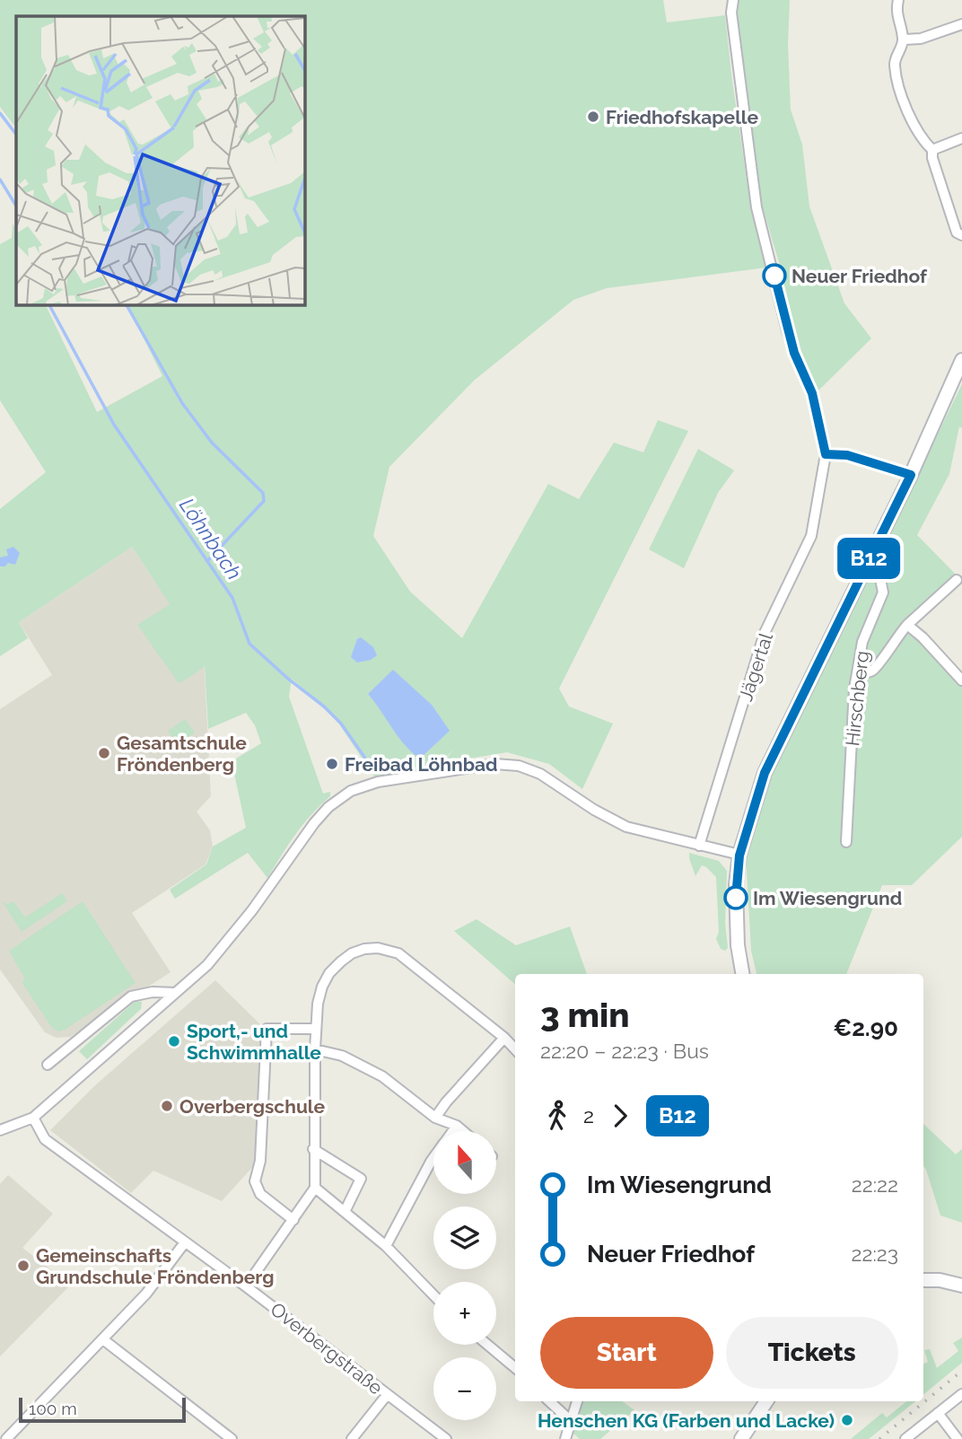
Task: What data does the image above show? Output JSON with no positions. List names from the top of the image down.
{
  "streets": {
    "street": ["Jägertal", "Hirschberg", "Overbergstraße"]
  },
  "water": ["Löhnbach"],
  "places": [
    "Friedhofskapelle",
    "Neuer Friedhof",
    "Gesamtschule Fröndenberg",
    "Freibad Löhnbad",
    "Im Wiesengrund",
    "Sport,- und Schwimmhalle",
    "Overbergschule",
    "Gemeinschafts Grundschule Fröndenberg",
    "Henschen KG (Farben und Lacke)"
  ],
  "lines": ["bus line B12"],
  "scale_bar": "100 m",
  "north": "top",
  "page": {
    "on_map": "B12",
    "heading": ["3 min", "22:20 – 22:23 · Bus", "€2.90"],
    "legs": ["2", "B12"],
    "map_buttons": ["+", "−"],
    "list": [
      {
        "name": "Im Wiesengrund",
        "value": "22:22"
      },
      {
        "name": "Neuer Friedhof",
        "value": "22:23"
      }
    ],
    "buttons": ["Start", "Tickets"],
    "scale": "100 m"
  }
}
